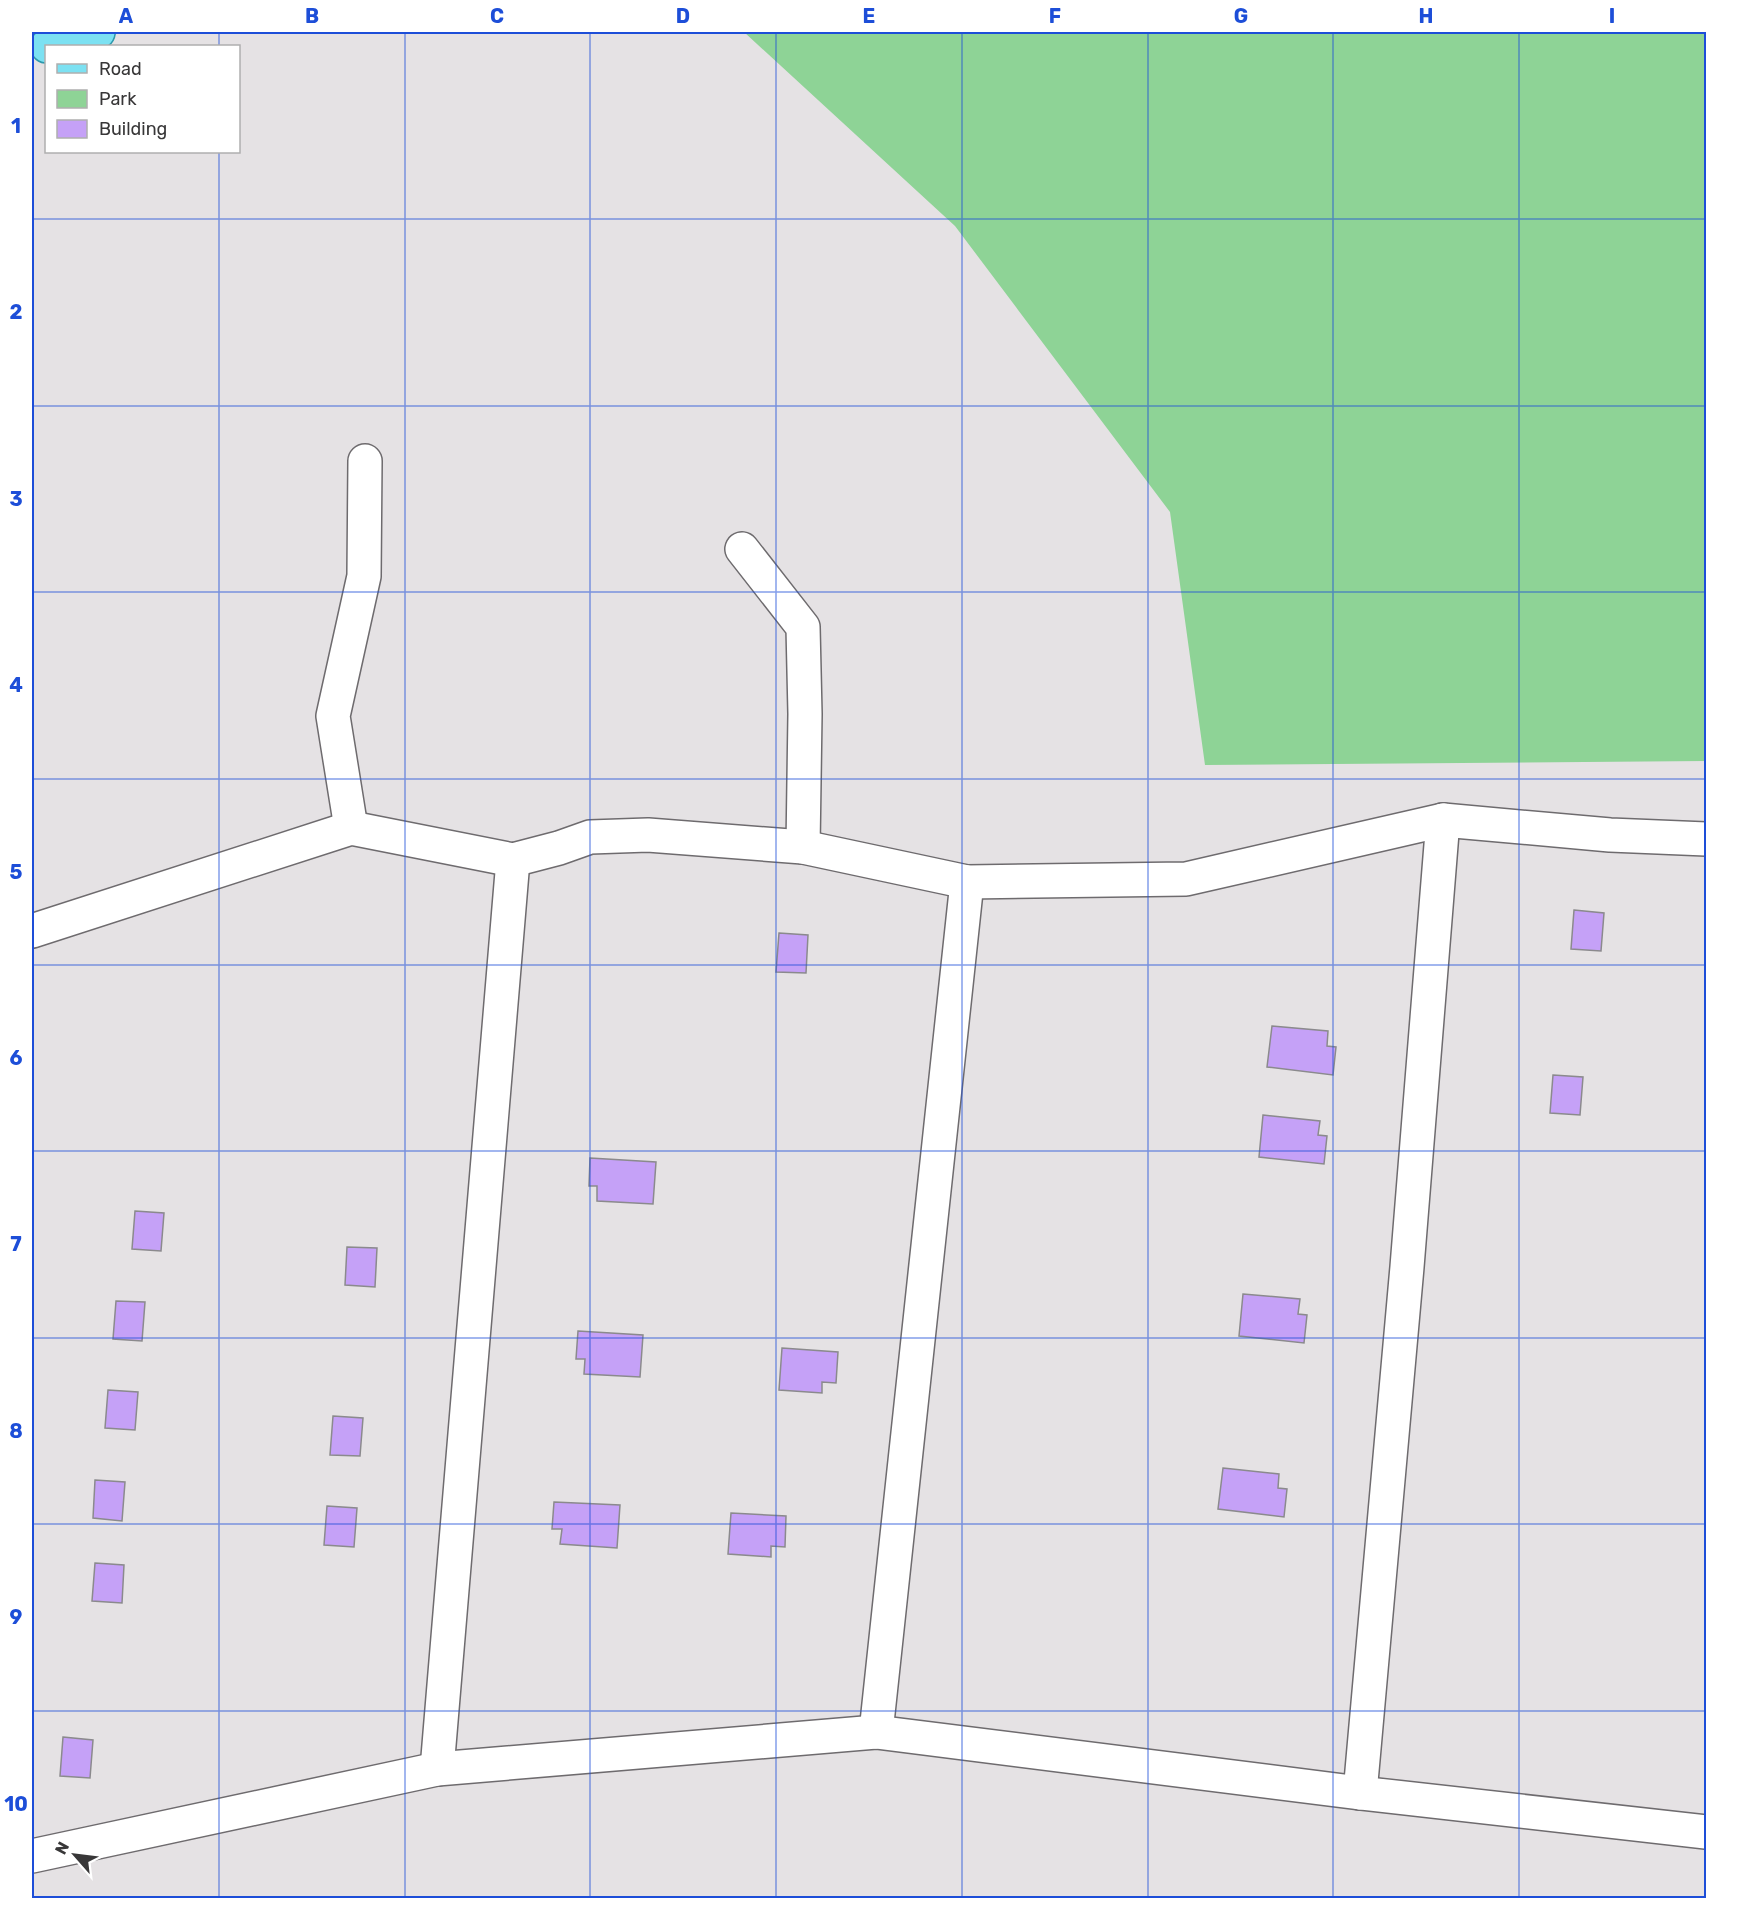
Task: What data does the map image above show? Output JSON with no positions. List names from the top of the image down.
{
  "legend": ["Road", "Park", "Building"],
  "north": "top left",
  "grid": {
    "columns": [
      "A",
      "B",
      "C",
      "D",
      "E",
      "F",
      "G",
      "H",
      "I"
    ],
    "rows": [
      "1",
      "2",
      "3",
      "4",
      "5",
      "6",
      "7",
      "8",
      "9",
      "10"
    ]
  }
}
